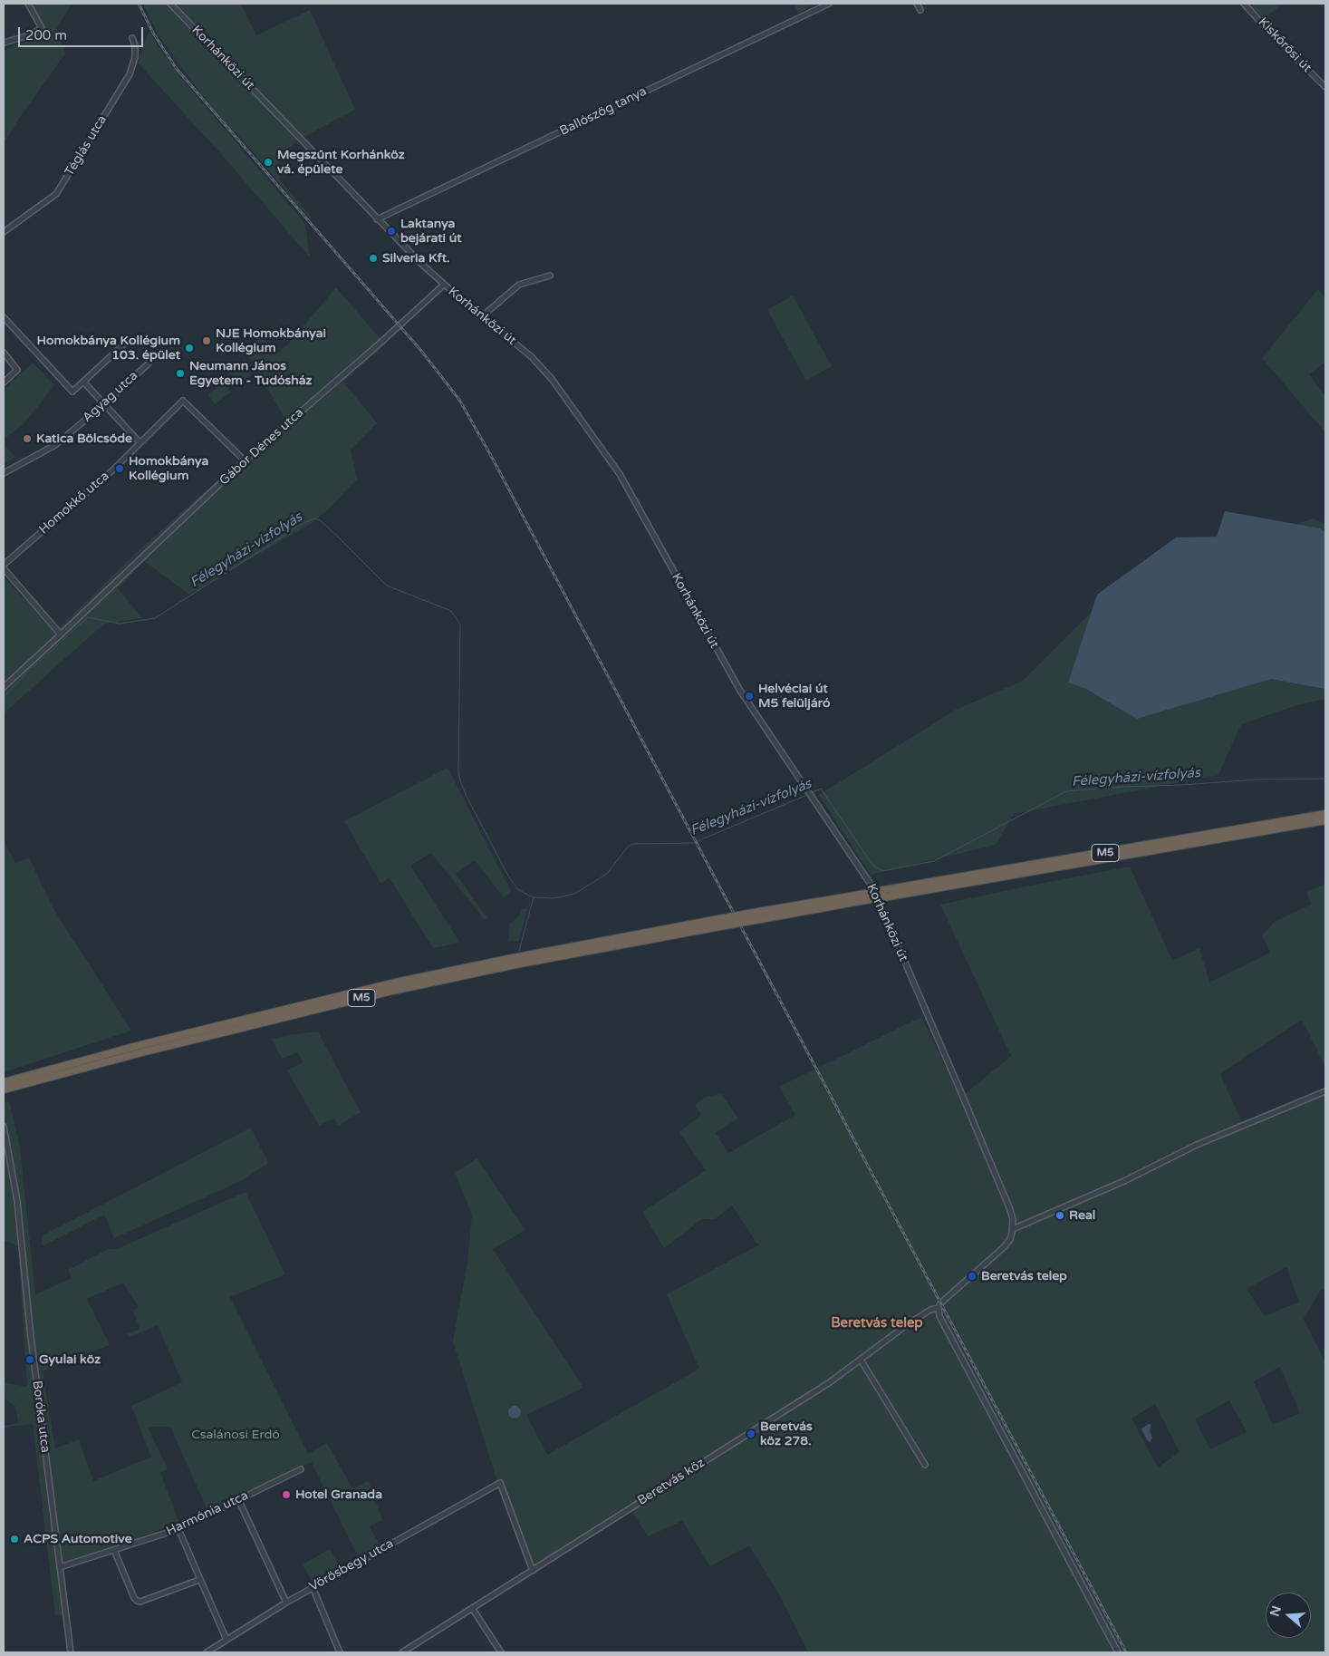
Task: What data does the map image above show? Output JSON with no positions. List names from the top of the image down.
{
  "streets": {
    "highway": ["M5"],
    "street": [
      "Kiskőrösi út",
      "Korhánközi út",
      "Ballószög tanya",
      "Téglás utca",
      "Agyag utca",
      "Gábor Dénes utca",
      "Homokkő utca",
      "Boróka utca",
      "Beretvás köz",
      "Harmónia utca",
      "Vörösbegy utca"
    ]
  },
  "crossings": [
    ["Korhánközi út", "Ballószög tanya"],
    ["Korhánközi út", "Gábor Dénes utca"],
    ["Gábor Dénes utca", "Homokkő utca"],
    ["Boróka utca", "Harmónia utca"],
    ["Beretvás köz", "Vörösbegy utca"]
  ],
  "districts": ["Beretvás telep"],
  "water": ["Félegyházi-vízfolyás"],
  "parks": ["Csalánosi Erdő"],
  "places": [
    "Megszűnt Korhánköz vá. épülete",
    "Laktanya bejárati út",
    "Silveria Kft.",
    "NJE Homokbányai Kollégium",
    "Homokbánya Kollégium 103. épület",
    "Neumann János Egyetem - Tudósház",
    "Katica Bölcsőde",
    "Homokbánya Kollégium",
    "Helvéciai út M5 felüljáró",
    "Real",
    "Beretvás telep",
    "Gyulai köz",
    "Beretvás köz 278.",
    "Hotel Granada",
    "ACPS Automotive"
  ],
  "scale_bar": "200 m",
  "north": "left"
}
